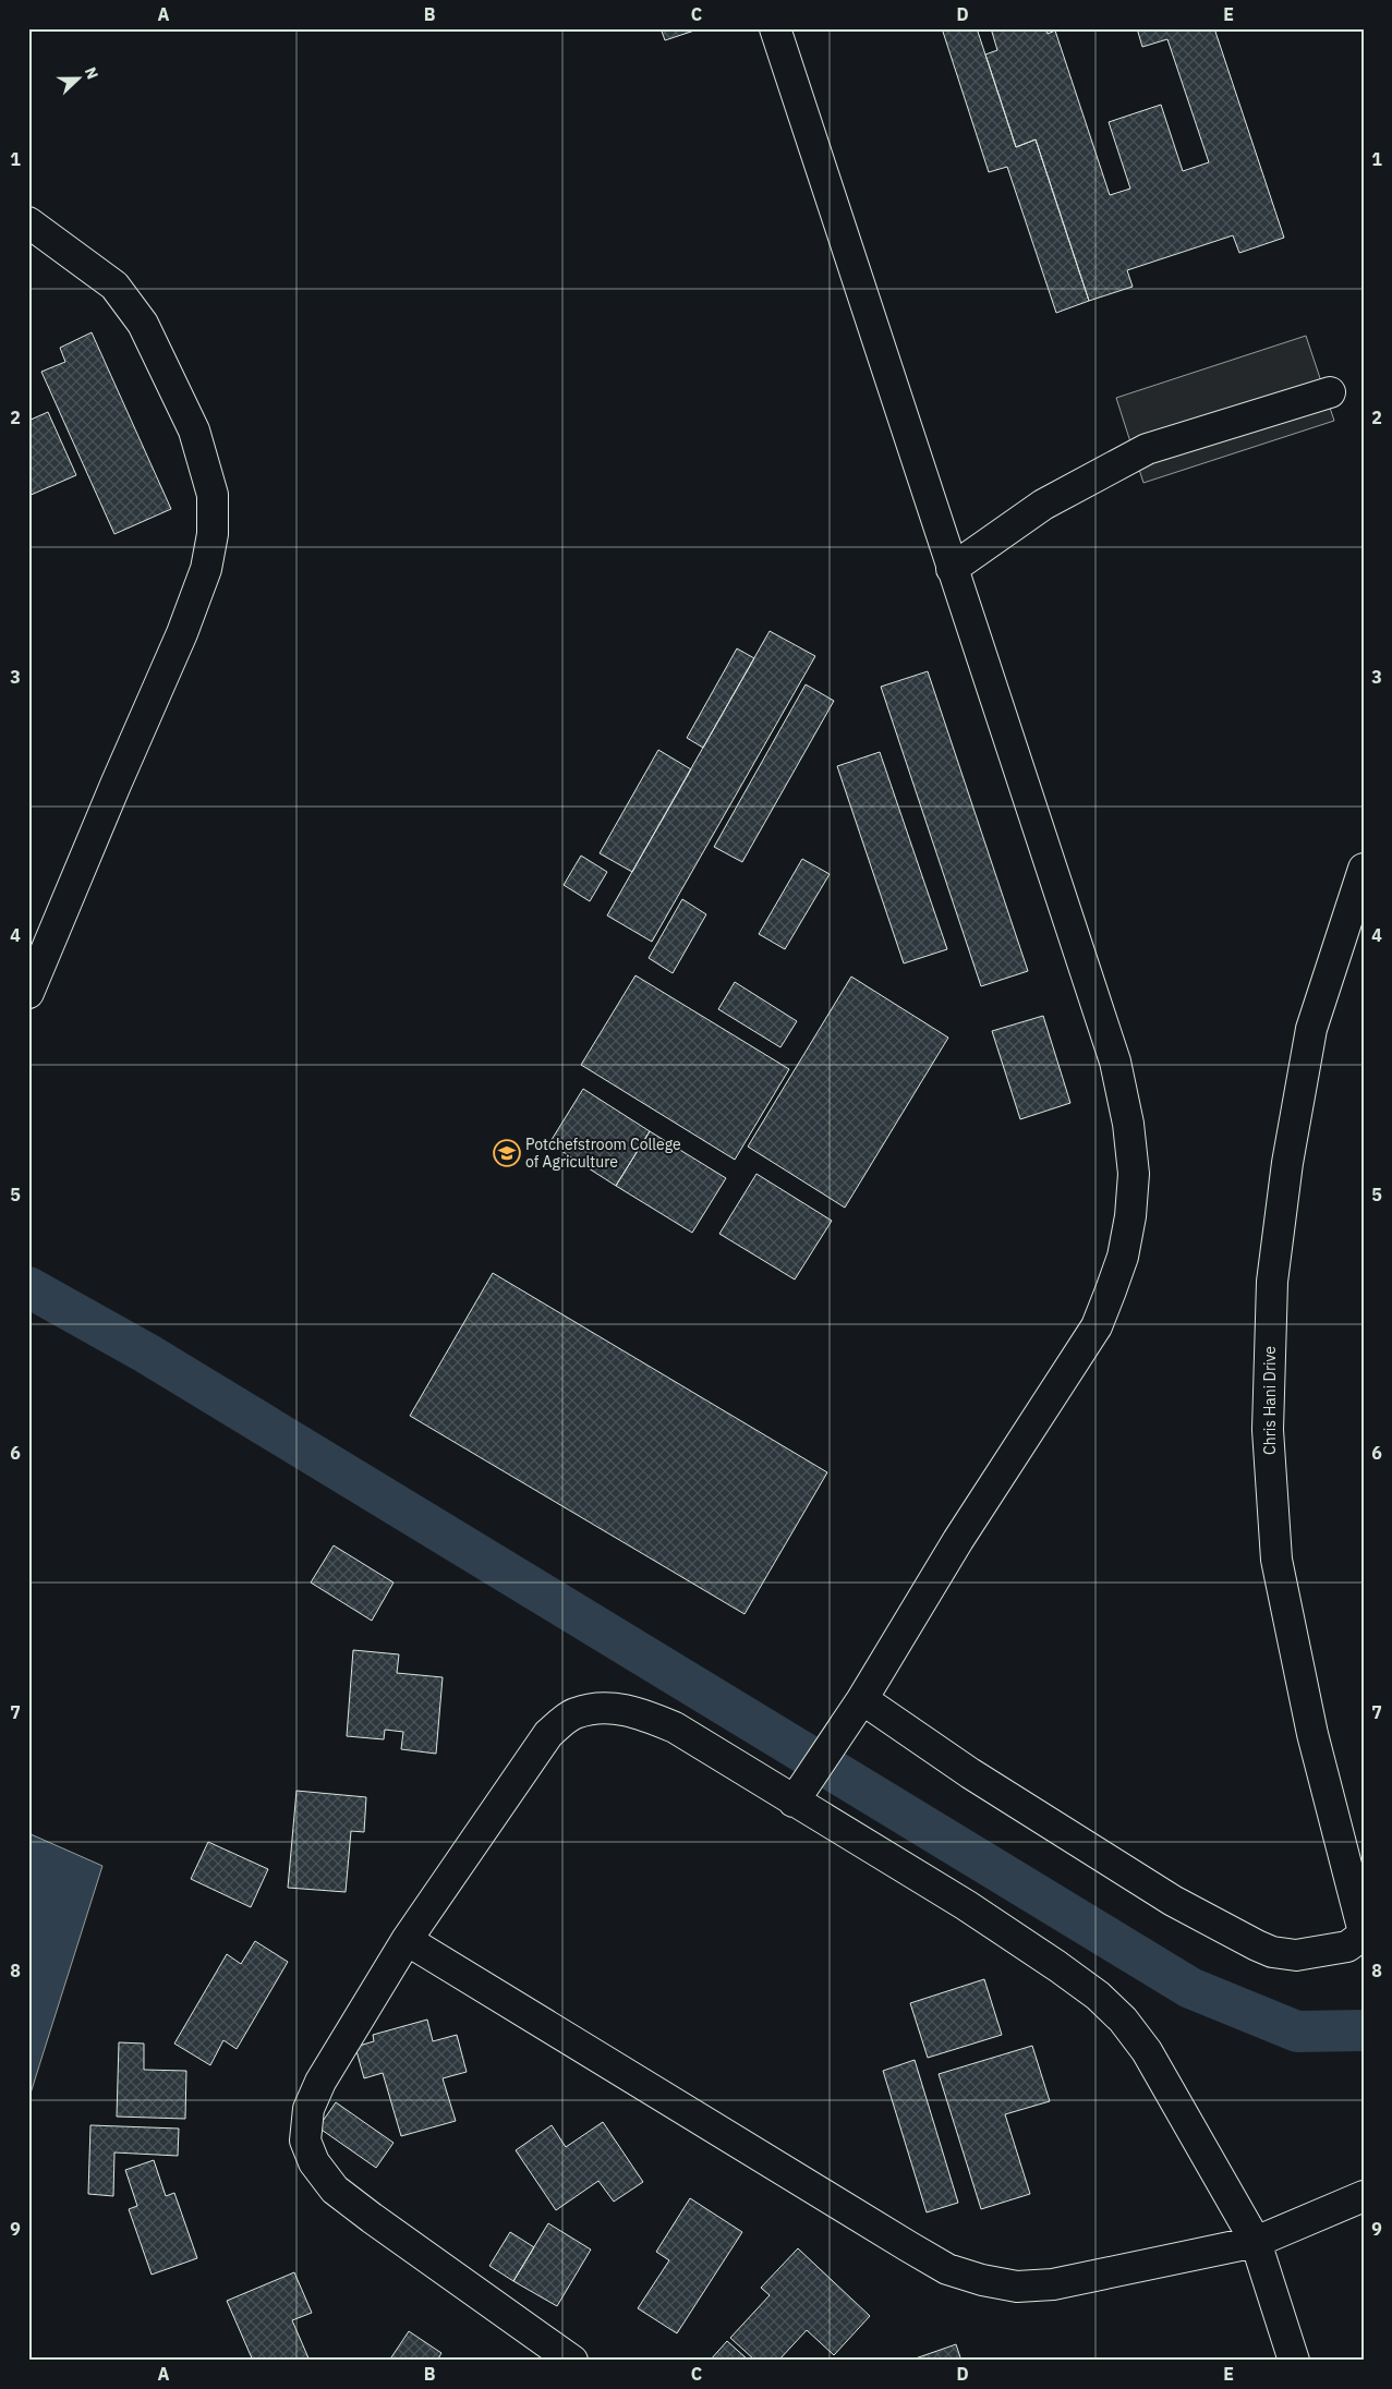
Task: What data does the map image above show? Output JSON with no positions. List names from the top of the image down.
{
  "streets": {
    "street": ["Chris Hani Drive"]
  },
  "places": {
    "school or university": ["Potchefstroom College of Agriculture"]
  },
  "north": "right",
  "grid": {
    "columns": [
      "A",
      "B",
      "C",
      "D",
      "E"
    ],
    "rows": [
      "1",
      "2",
      "3",
      "4",
      "5",
      "6",
      "7",
      "8",
      "9"
    ]
  }
}
